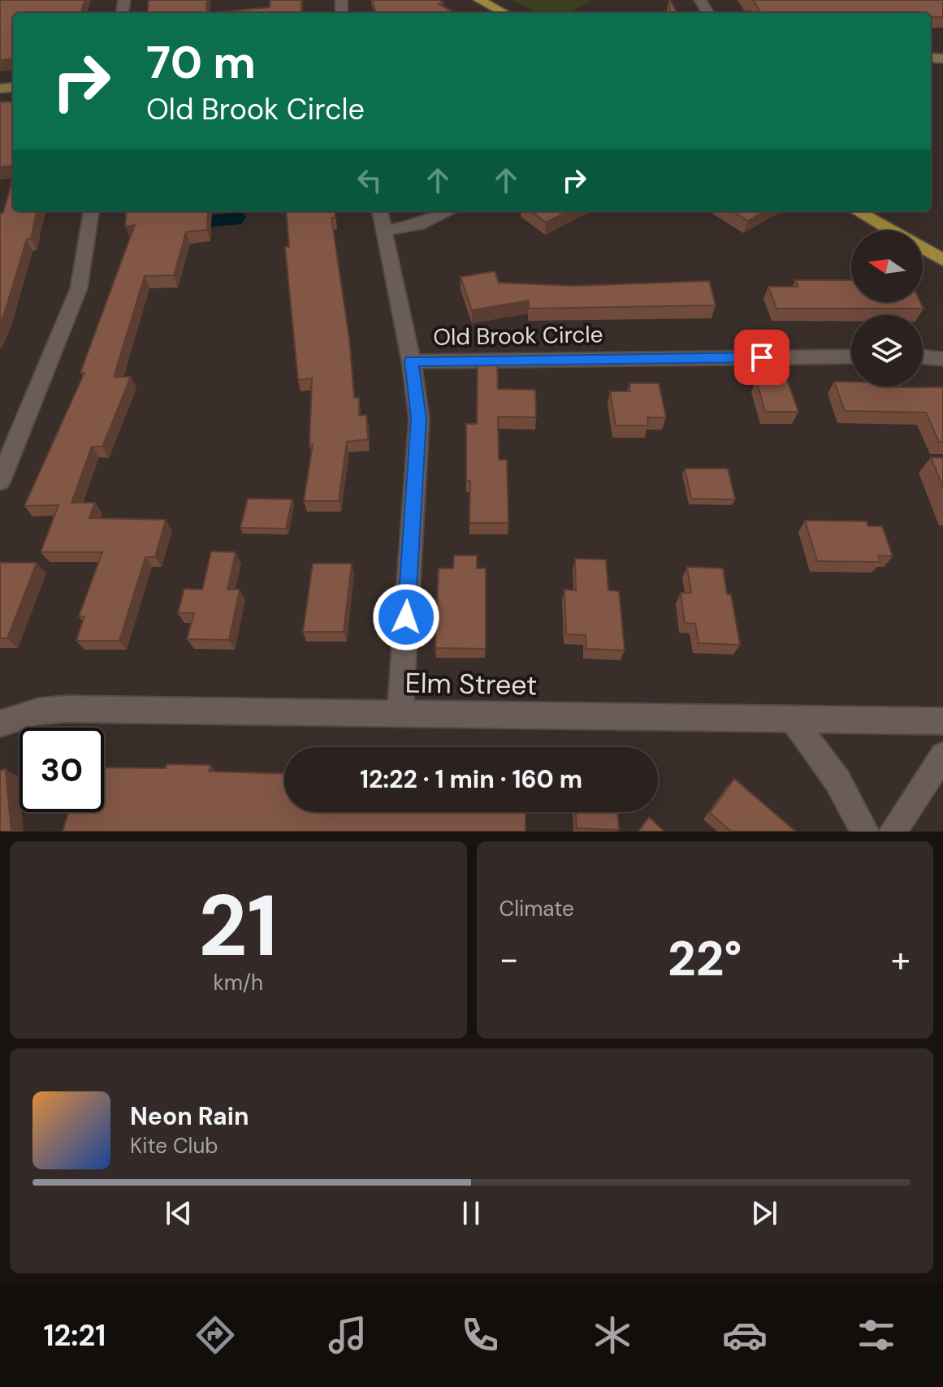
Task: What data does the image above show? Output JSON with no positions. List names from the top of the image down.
{
  "streets": {
    "street": ["Old Brook Circle", "Elm Street"]
  },
  "crossings": [
    ["Old Brook Circle", "Elm Street"]
  ],
  "north": "left",
  "page": {
    "turn": ["70 m", "Old Brook Circle"],
    "limit": "30",
    "trip": "12:22 · 1 min · 160 m",
    "tile": [
      ["21", "km/h"],
      "Climate"
    ],
    "heat": ["−", "22°", "+"],
    "song": ["Neon Rain", "Kite Club"],
    "tabs": "12:21"
  }
}
